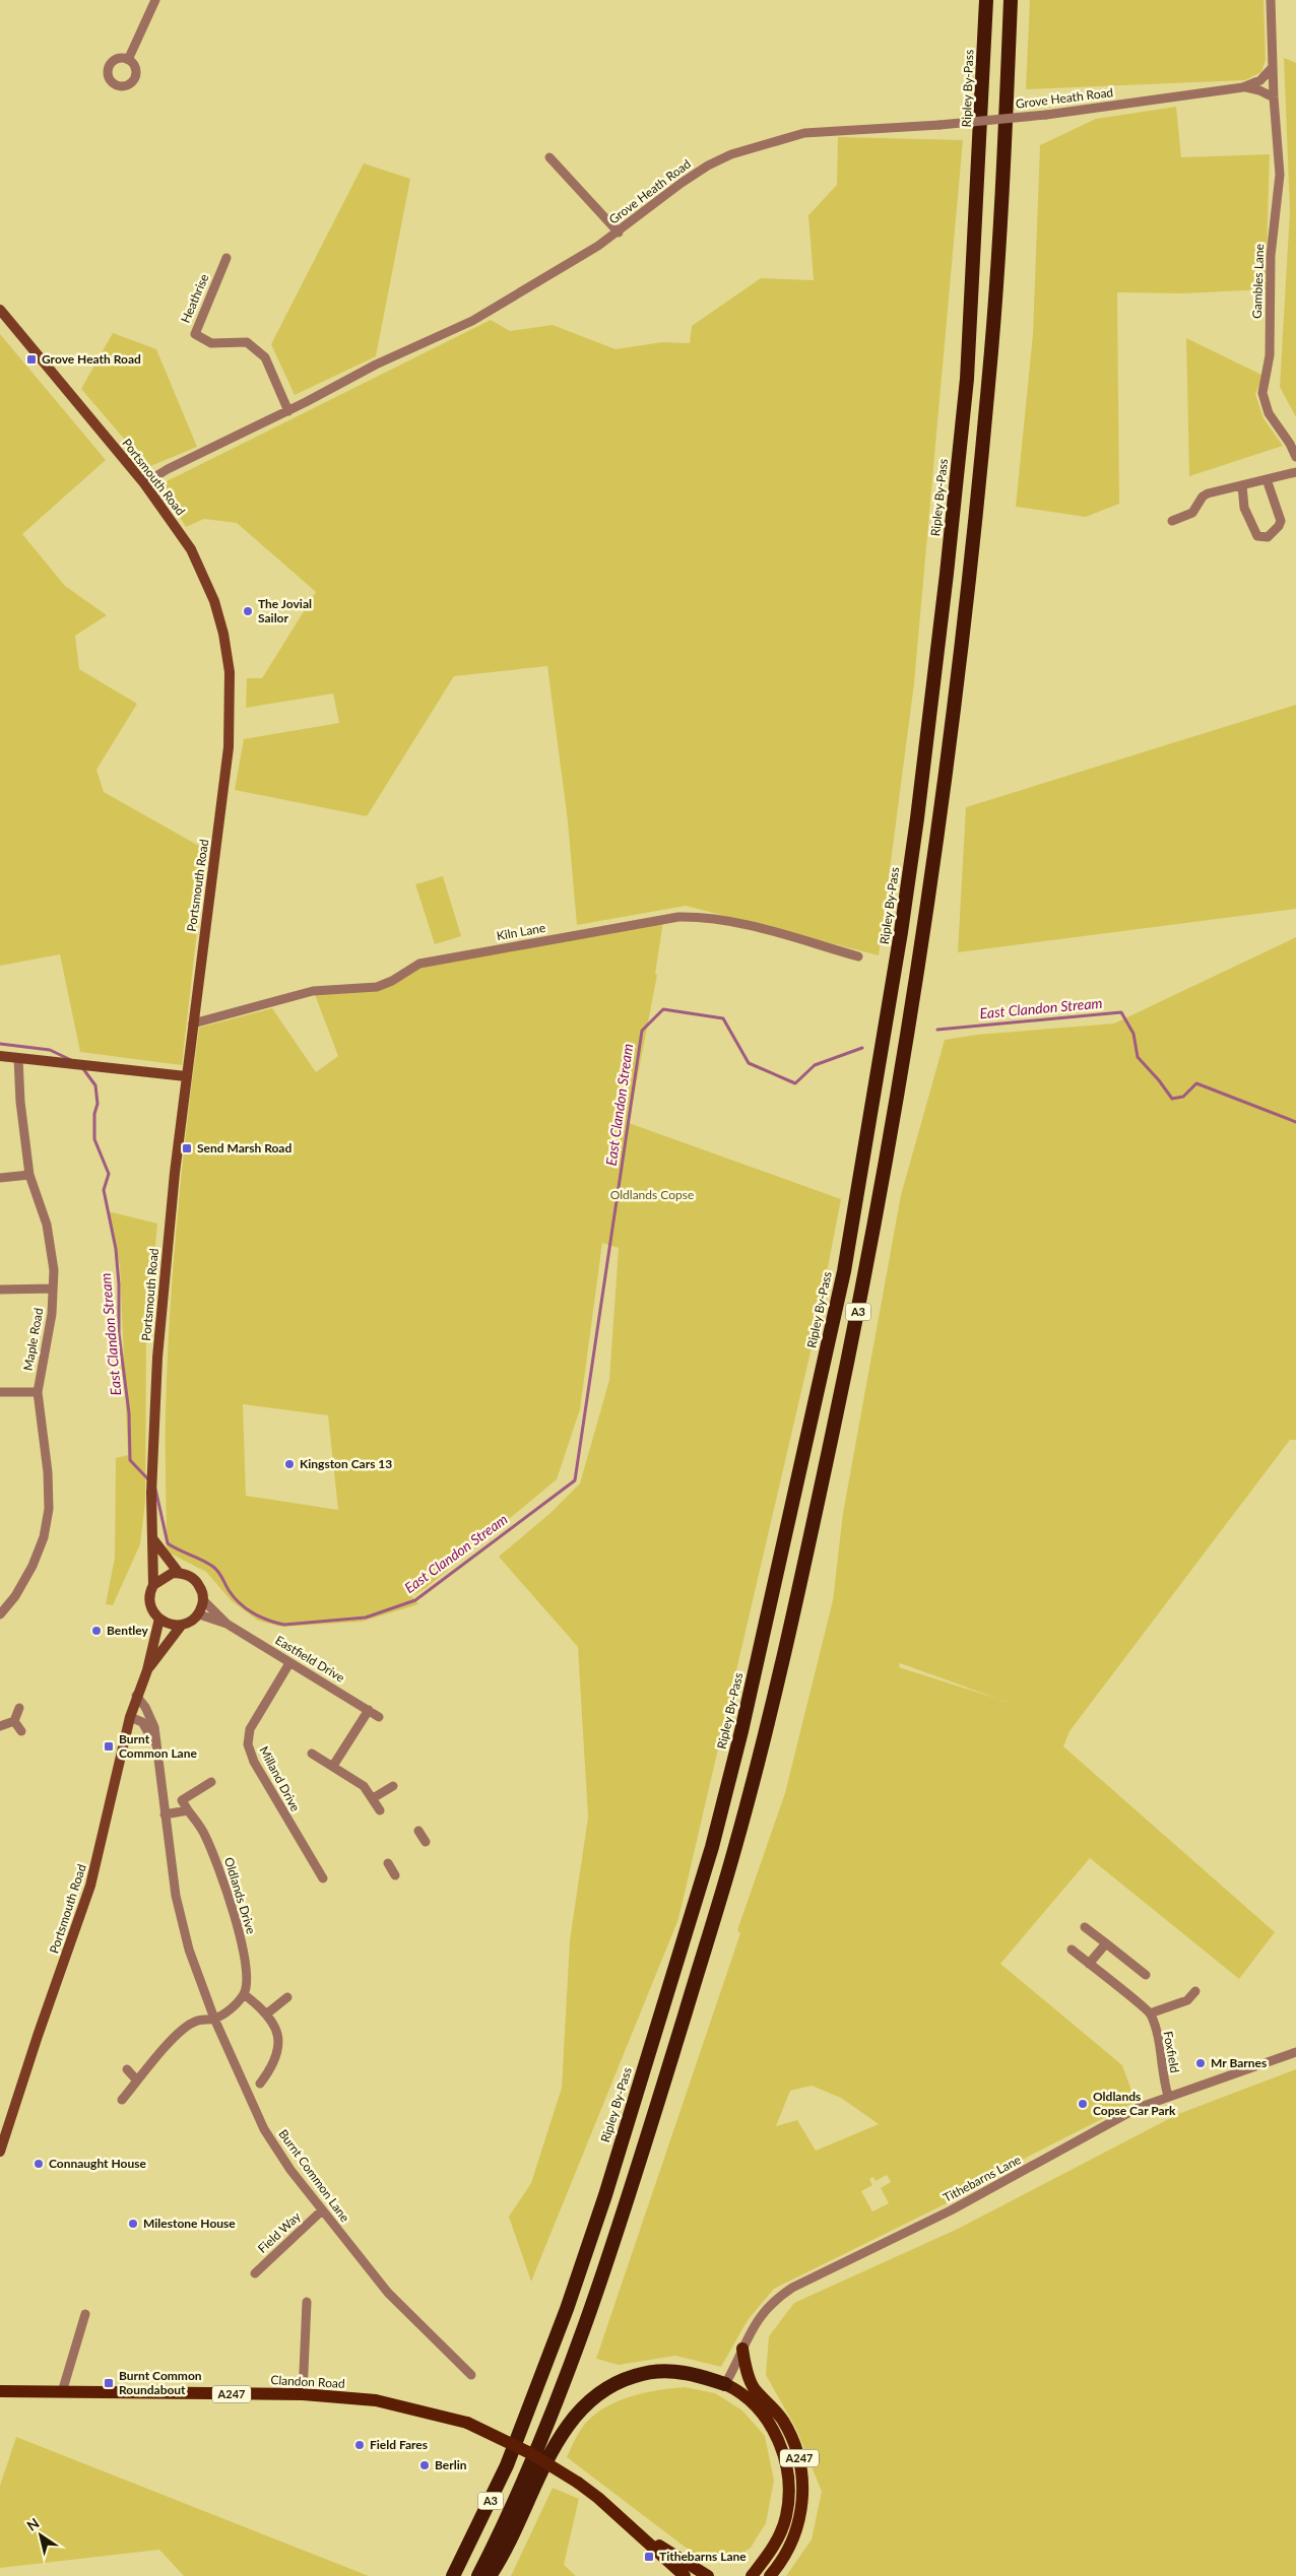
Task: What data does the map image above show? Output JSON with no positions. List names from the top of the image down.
{
  "streets": {
    "highway": ["Ripley By-Pass", "A3"],
    "main road": ["Portsmouth Road", "Clandon Road", "A247"],
    "street": [
      "Grove Heath Road",
      "Gambles Lane",
      "Heathrise",
      "Kiln Lane",
      "Maple Road",
      "Eastfield Drive",
      "Milland Drive",
      "Oldlands Drive",
      "Foxfield",
      "Burnt Common Lane",
      "Tithebarns Lane",
      "Field Way"
    ]
  },
  "crossings": [
    ["Grove Heath Road", "Gambles Lane"],
    ["Grove Heath Road", "Heathrise"],
    ["Grove Heath Road", "Portsmouth Road"],
    ["Portsmouth Road", "Kiln Lane"],
    ["Portsmouth Road", "Eastfield Drive"],
    ["Portsmouth Road", "Burnt Common Lane"],
    ["Eastfield Drive", "Milland Drive"],
    ["Foxfield", "Tithebarns Lane"],
    ["Burnt Common Lane", "Field Way"],
    ["Tithebarns Lane", "A247"]
  ],
  "water": ["East Clandon Stream"],
  "parks": ["Oldlands Copse"],
  "places": {
    "transit": [
      "Grove Heath Road",
      "Send Marsh Road",
      "Burnt Common Lane",
      "Burnt Common Roundabout",
      "Tithebarns Lane"
    ],
    "other": [
      "The Jovial Sailor",
      "Kingston Cars 13",
      "Bentley",
      "Mr Barnes",
      "Oldlands Copse Car Park",
      "Connaught House",
      "Milestone House",
      "Field Fares",
      "Berlin"
    ]
  },
  "north": "top left"
}
